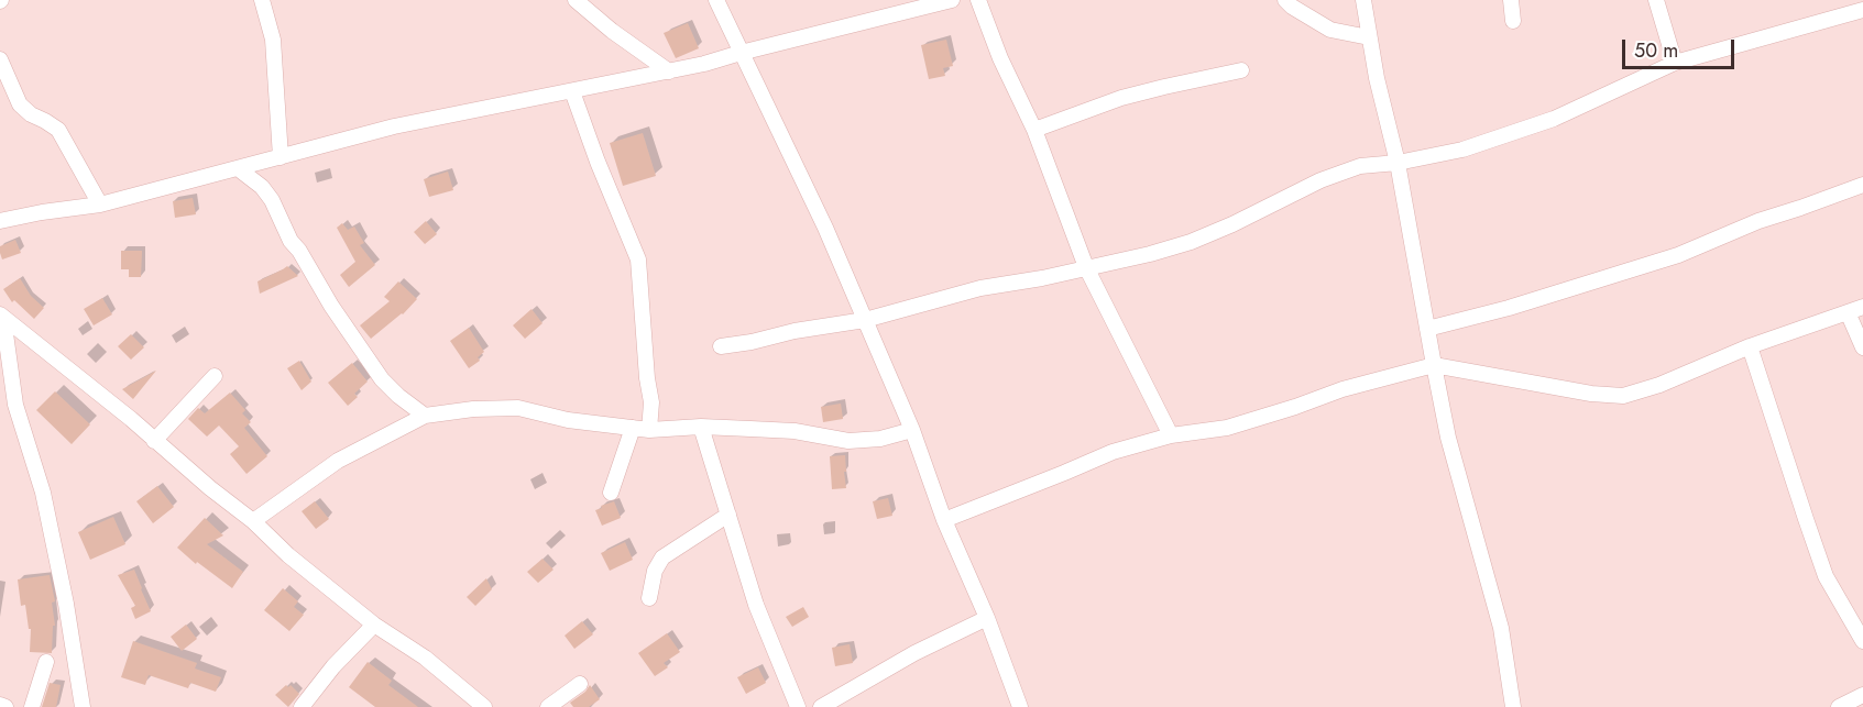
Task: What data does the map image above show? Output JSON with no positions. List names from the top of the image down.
{
  "scale_bar": "50 m"
}
